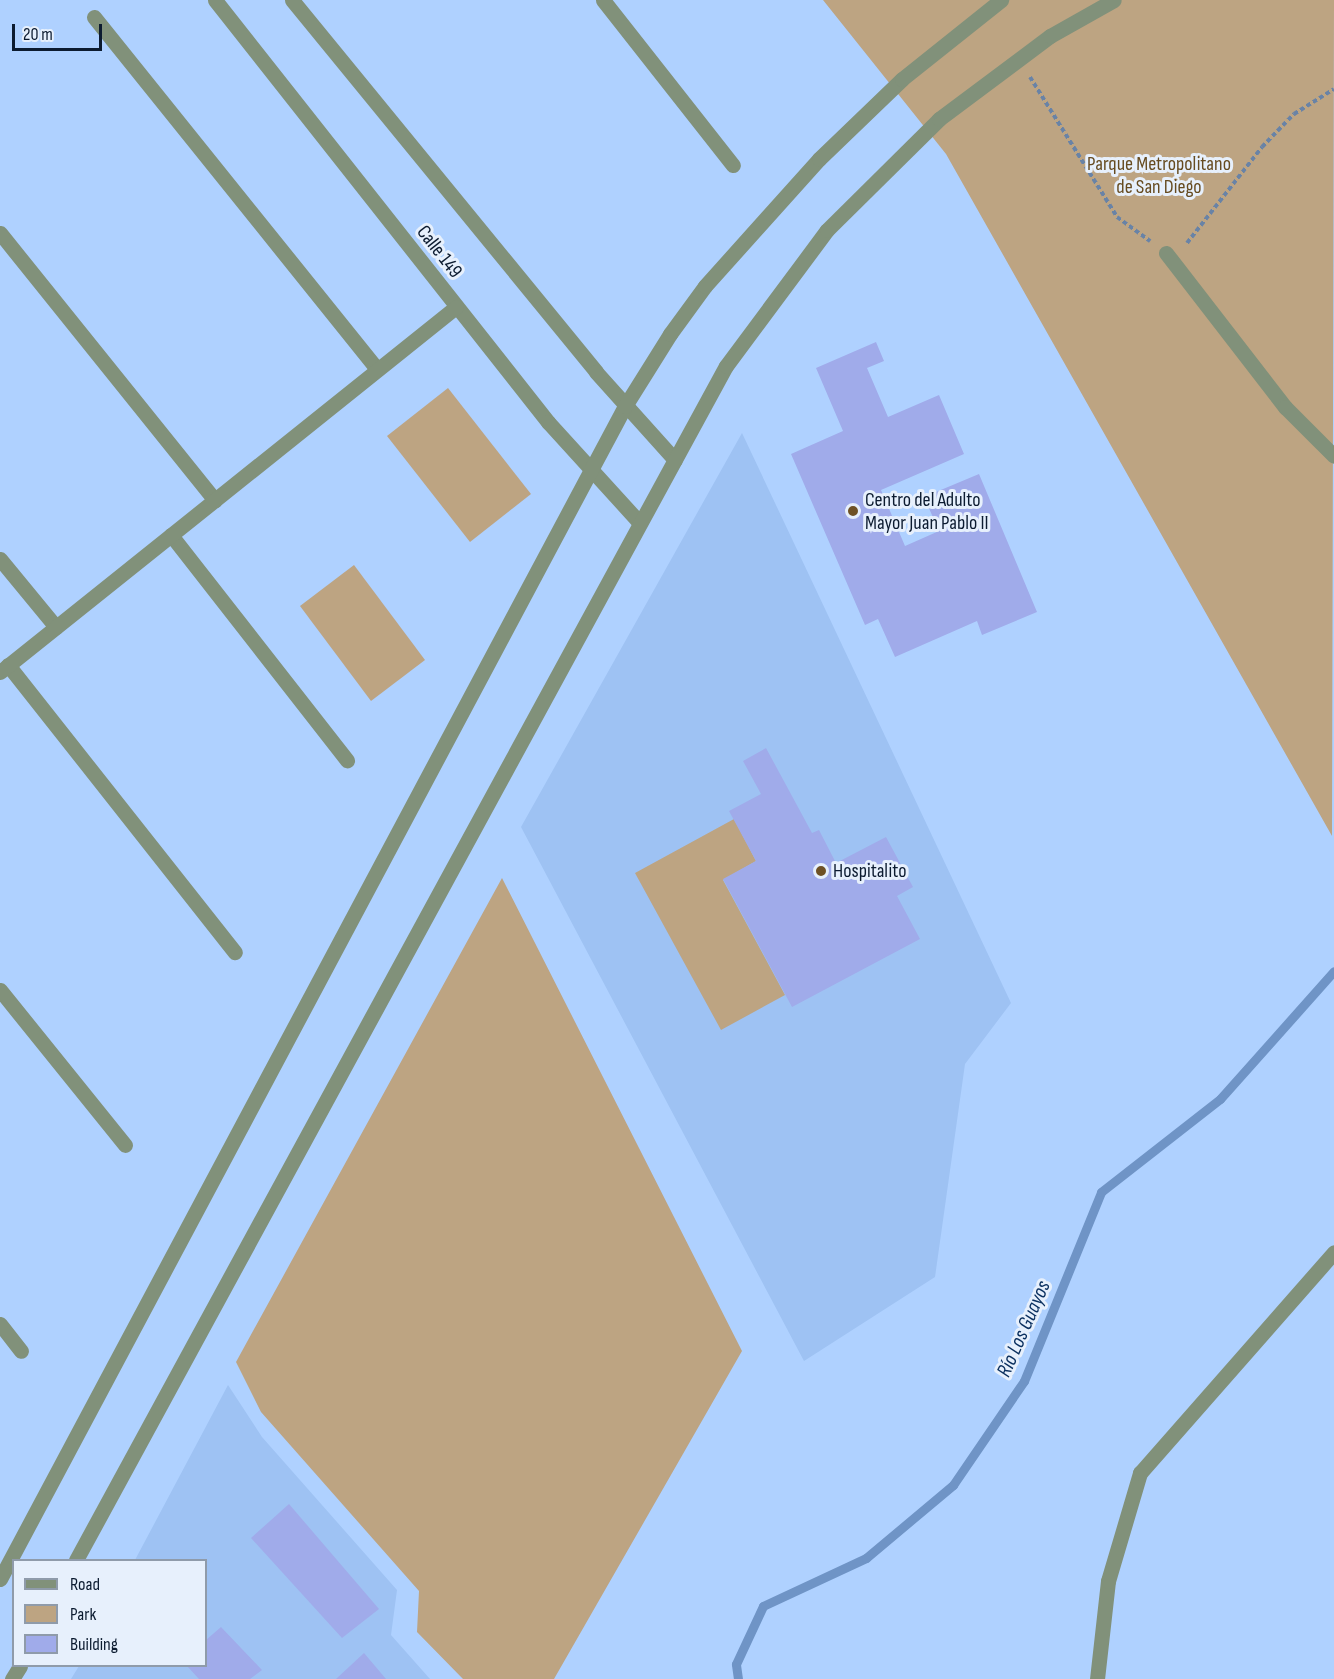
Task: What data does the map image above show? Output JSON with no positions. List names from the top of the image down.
{
  "streets": {
    "street": ["Calle 149"]
  },
  "water": ["Río Los Guayos"],
  "parks": ["Parque Metropolitano de San Diego"],
  "places": ["Centro del Adulto Mayor Juan Pablo II", "Hospitalito"],
  "legend": ["Road", "Park", "Building"],
  "scale_bar": "20 m"
}
